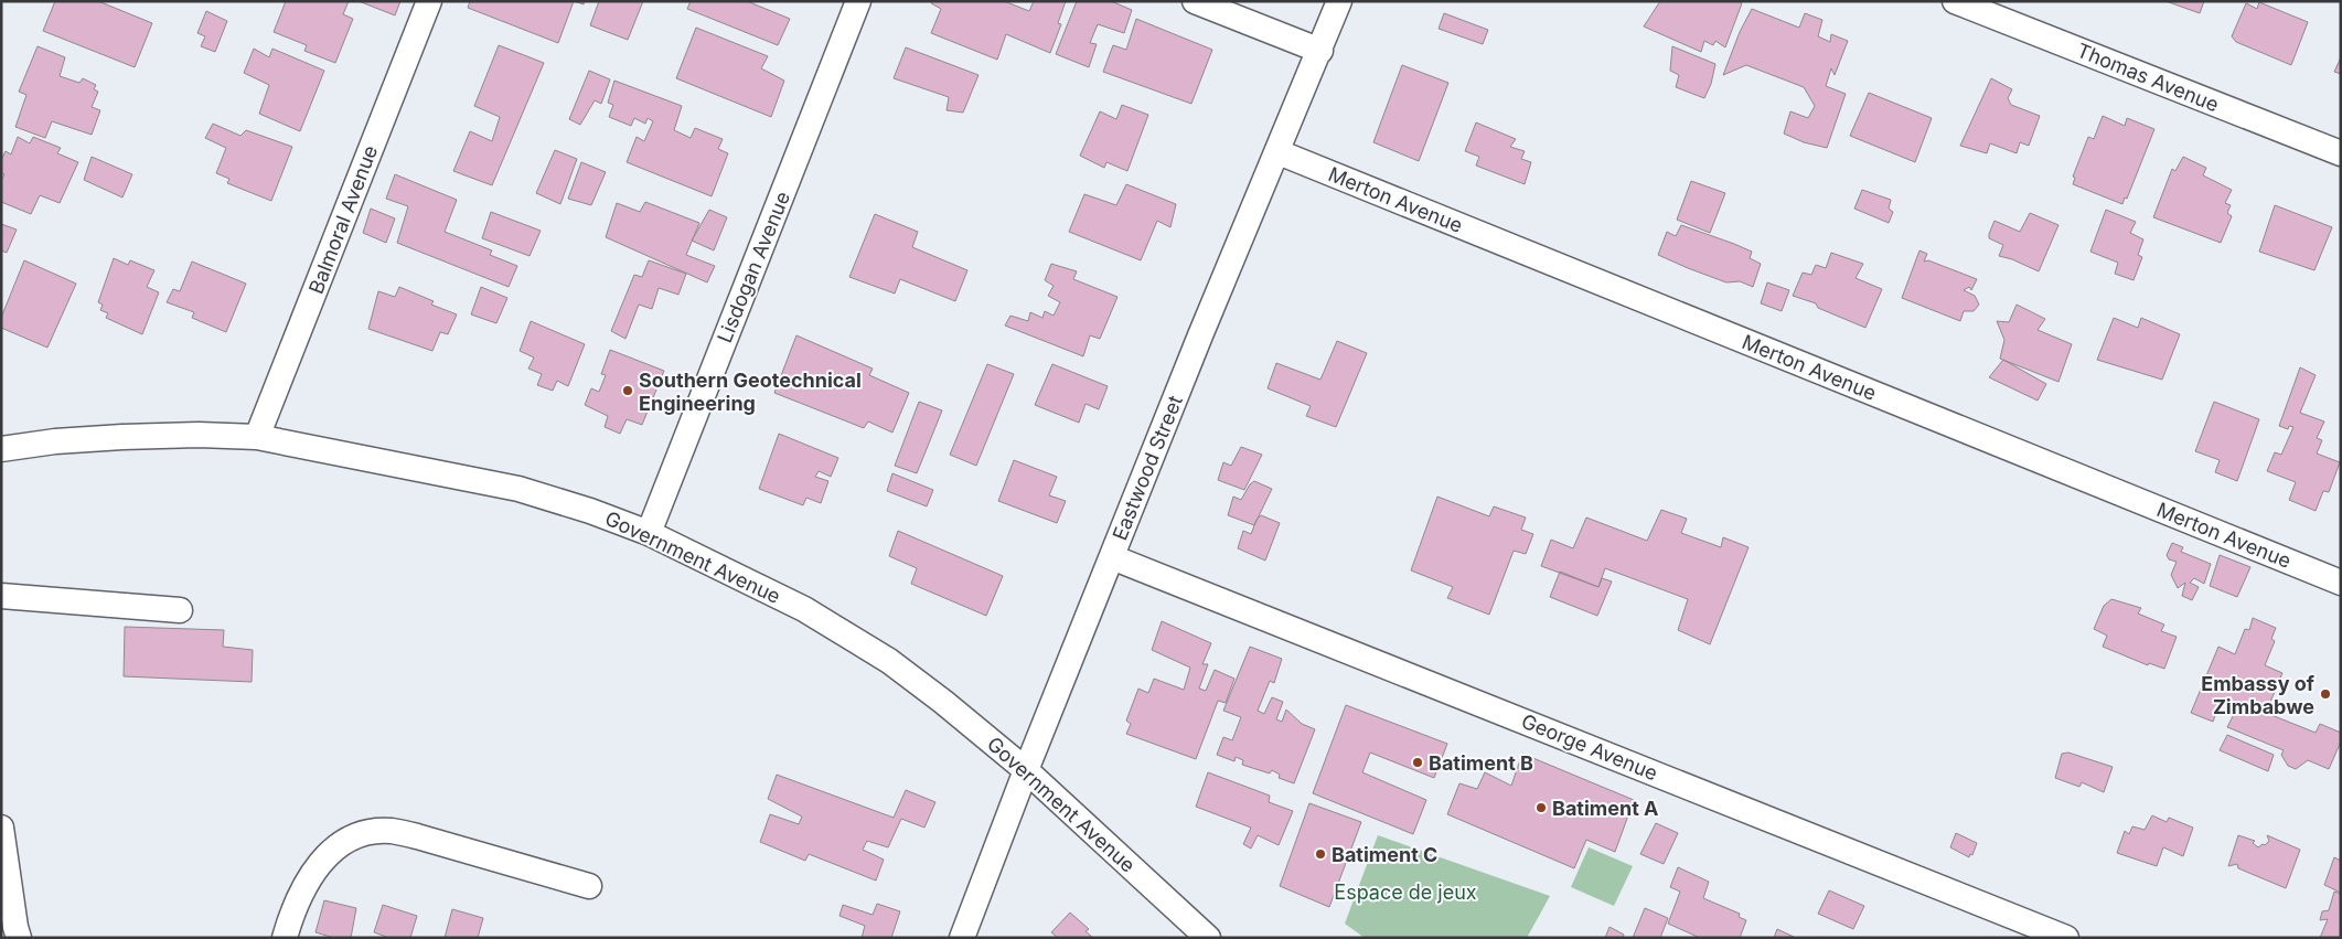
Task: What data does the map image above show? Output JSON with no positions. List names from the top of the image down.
{
  "streets": {
    "street": [
      "Thomas Avenue",
      "Merton Avenue",
      "Balmoral Avenue",
      "Lisdogan Avenue",
      "Eastwood Street",
      "Government Avenue",
      "George Avenue"
    ]
  },
  "crossings": [
    ["Merton Avenue", "Eastwood Street"],
    ["Balmoral Avenue", "Government Avenue"],
    ["Lisdogan Avenue", "Government Avenue"],
    ["Eastwood Street", "Government Avenue"],
    ["Eastwood Street", "George Avenue"]
  ],
  "parks": ["Espace de jeux"],
  "places": [
    "Southern Geotechnical Engineering",
    "Embassy of Zimbabwe",
    "Batiment B",
    "Batiment A",
    "Batiment C"
  ]
}
